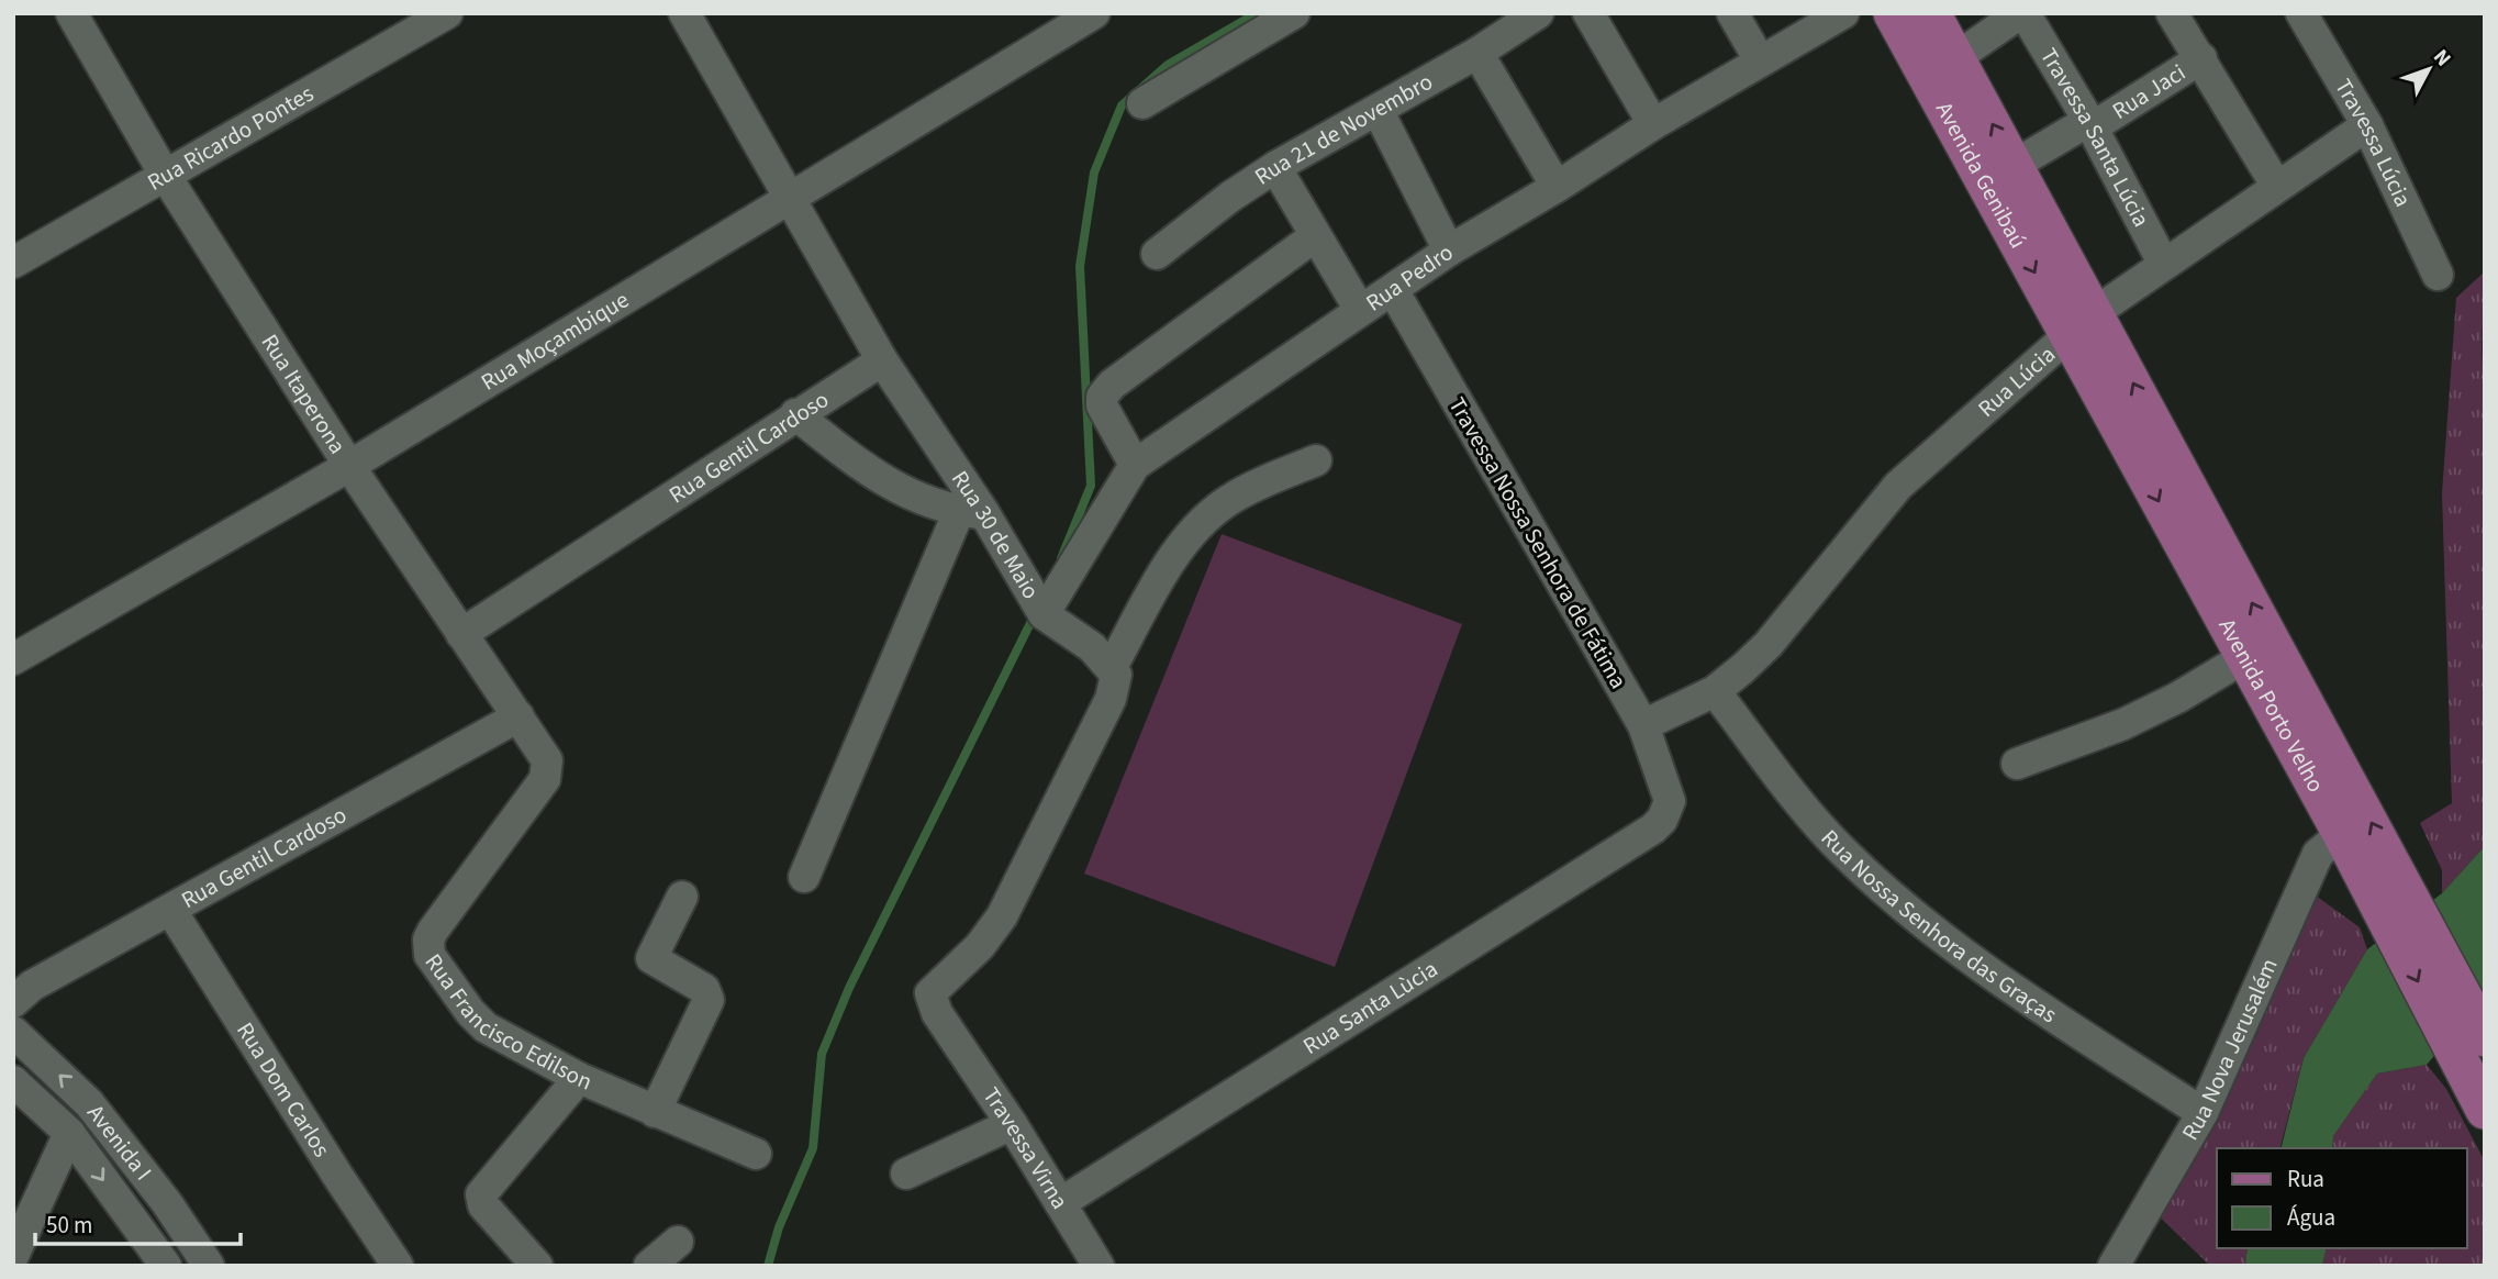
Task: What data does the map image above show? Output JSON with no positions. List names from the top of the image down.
{
  "streets": {
    "main road": ["Avenida Genibaú", "Avenida Porto Velho"],
    "street": [
      "Rua Jaci",
      "Rua 21 de Novembro",
      "Rua Ricardo Pontes",
      "Travessa Santa Lúcia",
      "Travessa Lúcia",
      "Rua Pedro",
      "Rua Moçambique",
      "Rua Lúcia",
      "Rua Itaperona",
      "Rua Gentil Cardoso",
      "Rua 30 de Maio",
      "Travessa Nossa Senhora de Fátima",
      "Rua Nossa Senhora das Graças",
      "Rua Santa Lùcia",
      "Rua Francisco Edilson",
      "Rua Nova Jerusalém",
      "Rua Dom Carlos",
      "Avenida I",
      "Travessa Virna"
    ]
  },
  "crossings": [
    ["Rua Jaci", "Travessa Santa Lúcia"],
    ["Rua Jaci", "Avenida Genibaú"],
    ["Rua Ricardo Pontes", "Rua Itaperona"],
    ["Travessa Santa Lúcia", "Rua Lúcia"],
    ["Travessa Lúcia", "Rua Lúcia"],
    ["Avenida Genibaú", "Rua Lúcia"],
    ["Avenida Genibaú", "Avenida Porto Velho"],
    ["Rua Pedro", "Rua 30 de Maio"],
    ["Rua Pedro", "Travessa Nossa Senhora de Fátima"],
    ["Rua Moçambique", "Rua Itaperona"],
    ["Rua Moçambique", "Rua 30 de Maio"],
    ["Rua Lúcia", "Avenida Porto Velho"],
    ["Rua Lúcia", "Rua Nossa Senhora das Graças"],
    ["Rua Itaperona", "Rua Gentil Cardoso"],
    ["Rua Itaperona", "Rua Francisco Edilson"],
    ["Rua Gentil Cardoso", "Rua 30 de Maio"],
    ["Rua Gentil Cardoso", "Rua Dom Carlos"],
    ["Rua 30 de Maio", "Travessa Virna"],
    ["Travessa Nossa Senhora de Fátima", "Rua Santa Lùcia"],
    ["Avenida Porto Velho", "Rua Nova Jerusalém"],
    ["Rua Nossa Senhora das Graças", "Rua Nova Jerusalém"],
    ["Rua Santa Lùcia", "Travessa Virna"]
  ],
  "legend": ["Rua", "Água"],
  "scale_bar": "50 m",
  "north": "top right"
}
